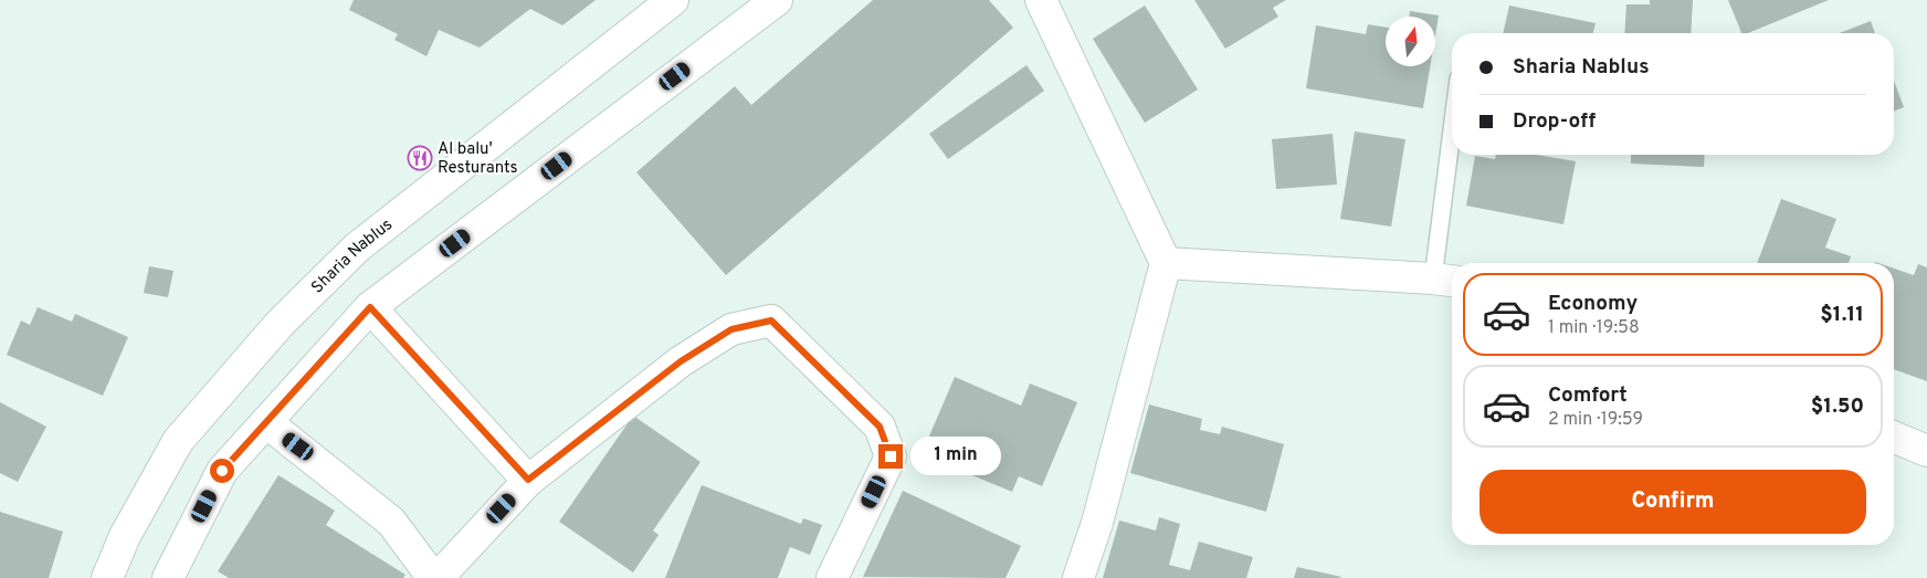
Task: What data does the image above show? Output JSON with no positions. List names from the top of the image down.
{
  "streets": {
    "street": ["Sharia Nablus"]
  },
  "places": {
    "restaurant": ["Al balu' Resturants"]
  },
  "north": "top",
  "page": {
    "banner": ["Sharia Nablus", "Drop-off"],
    "list": [
      {
        "name": "Economy",
        "note": "1 min · 19:58",
        "value": "$1.11"
      },
      {
        "name": "Comfort",
        "note": "2 min · 19:59",
        "value": "$1.50"
      }
    ],
    "bubble": "1 min",
    "buttons": "Confirm"
  }
}
